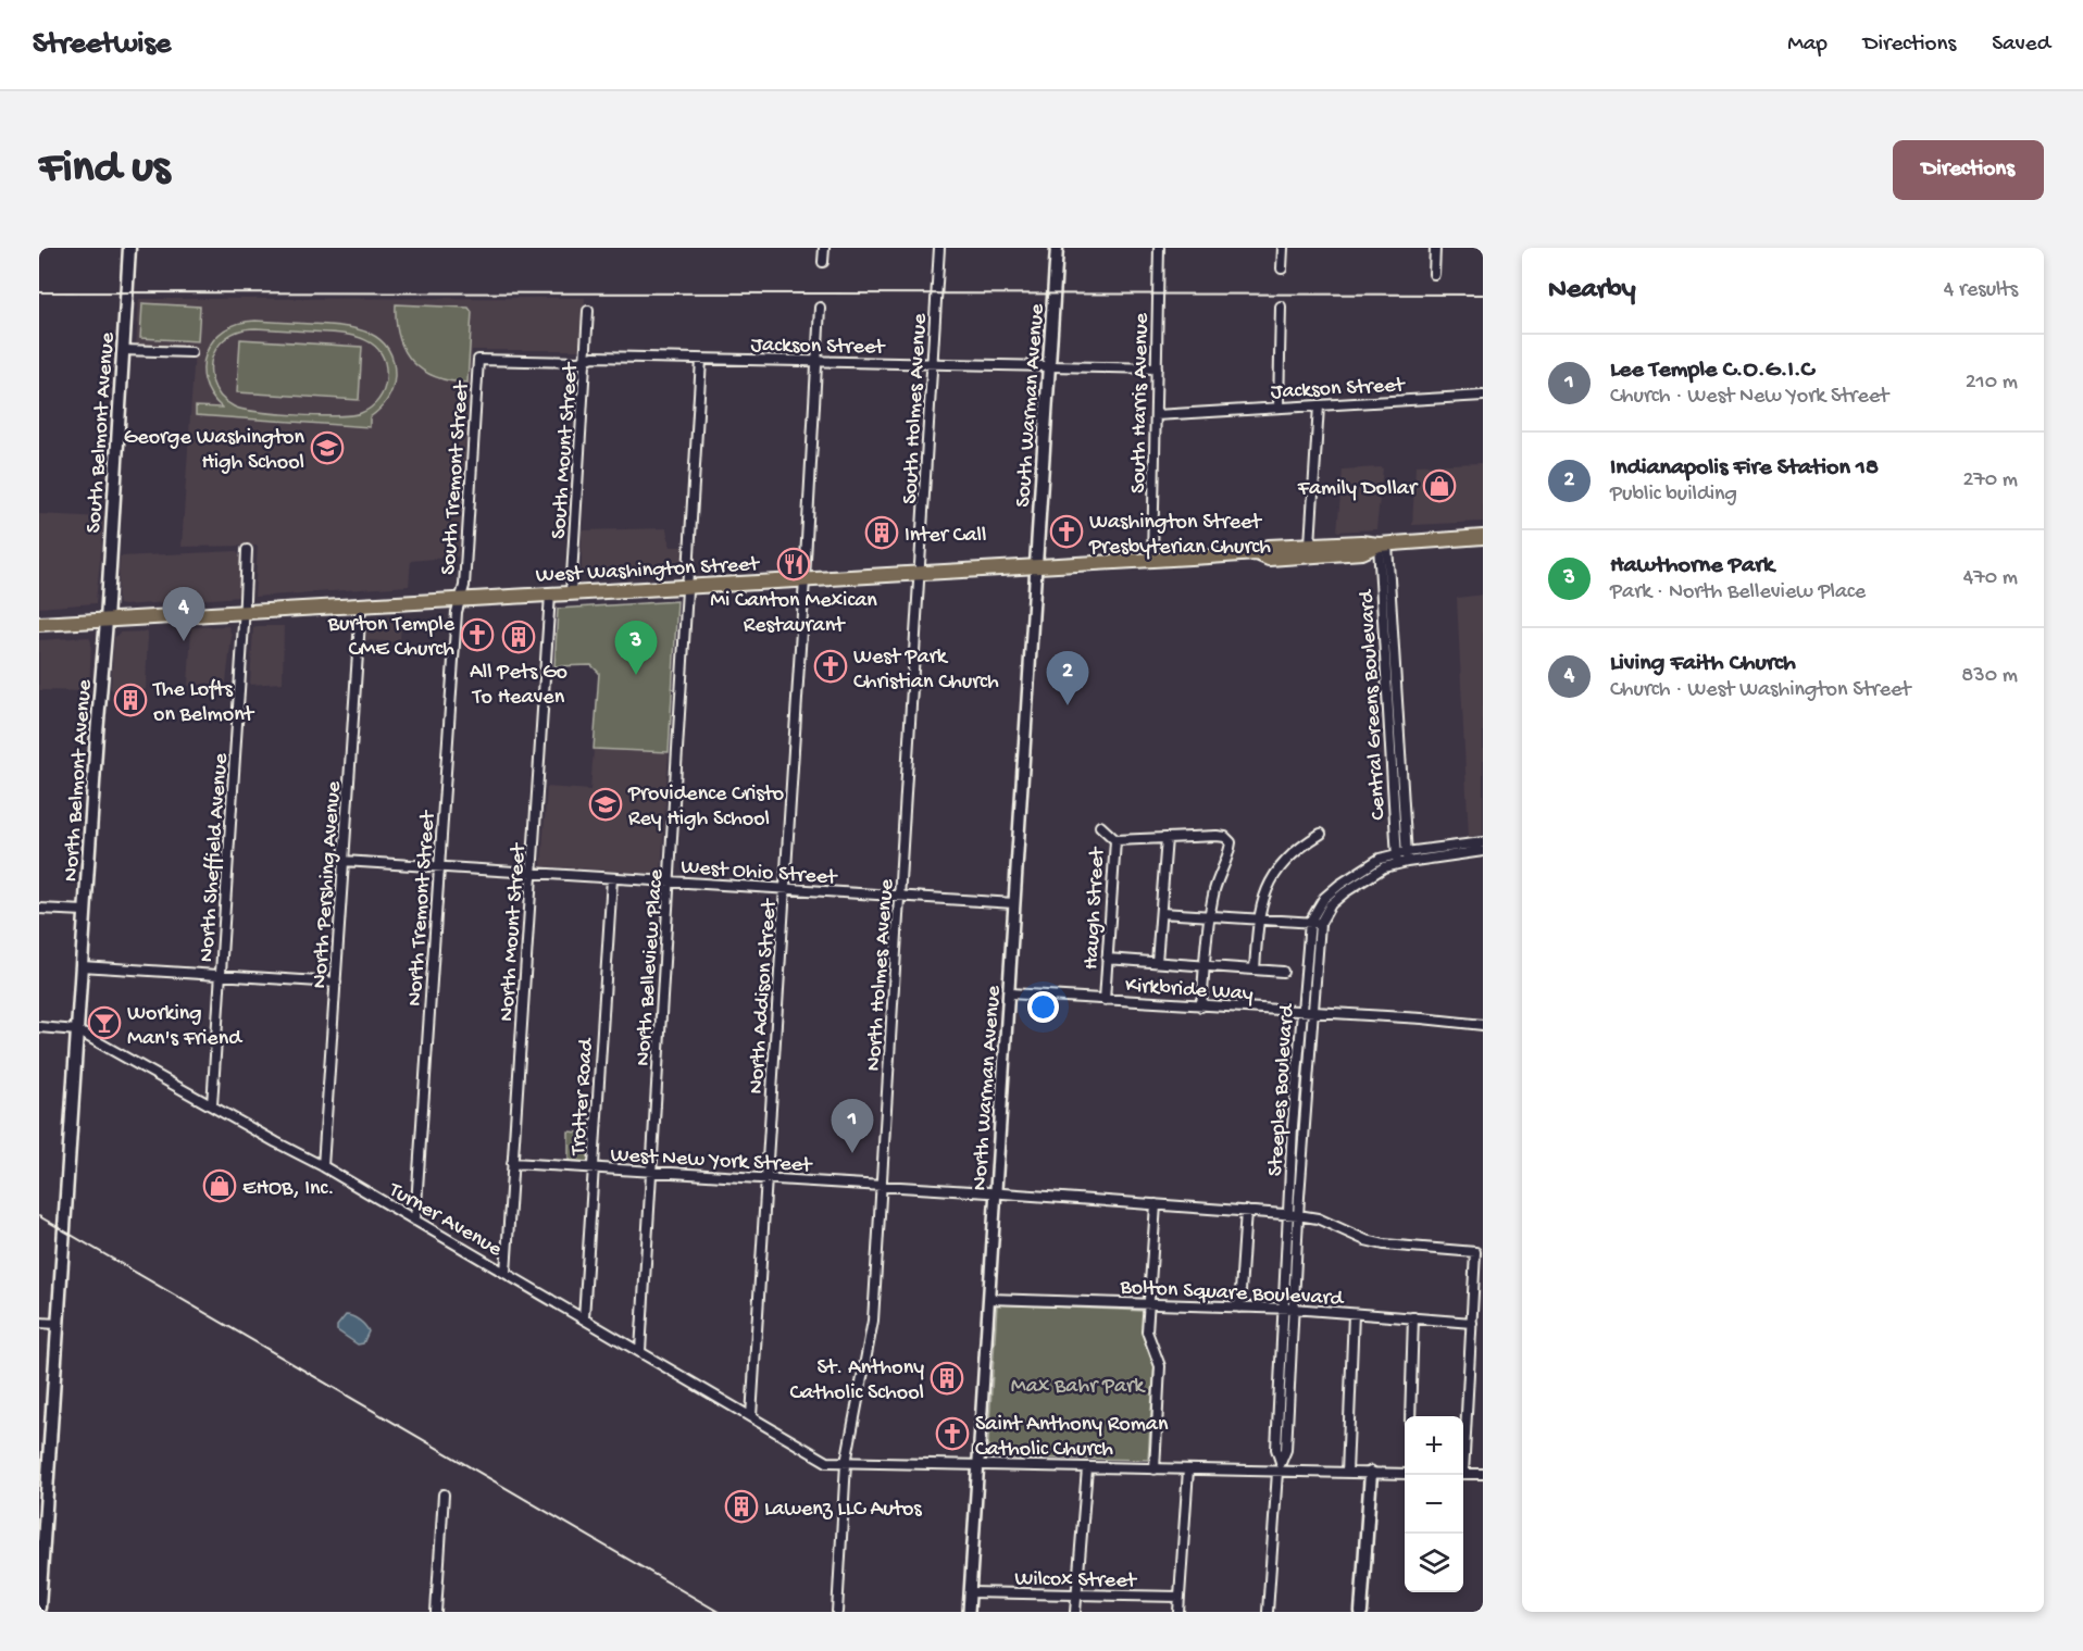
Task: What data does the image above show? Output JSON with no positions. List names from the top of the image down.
{
  "streets": {
    "main road": [
      "South Warman Avenue",
      "South Belmont Avenue",
      "West Washington Street",
      "North Belmont Avenue"
    ],
    "street": [
      "Jackson Street",
      "South Harris Avenue",
      "South Holmes Avenue",
      "South Mount Street",
      "South Tremont Street",
      "Central Greens Boulevard",
      "North Sheffield Avenue",
      "West Ohio Street",
      "North Pershing Avenue",
      "North Tremont Street",
      "Haugh Street",
      "North Mount Street",
      "North Belleview Place",
      "North Holmes Avenue",
      "Kirkbride Way",
      "North Addison Street",
      "North Warman Avenue",
      "Steeples Boulevard",
      "Trotter Road",
      "West New York Street",
      "Turner Avenue",
      "Bolton Square Boulevard",
      "Wilcox Street"
    ]
  },
  "crossings": [
    ["Jackson Street", "South Harris Avenue"],
    ["Jackson Street", "South Warman Avenue"],
    ["Jackson Street", "South Holmes Avenue"],
    ["Jackson Street", "South Mount Street"],
    ["Jackson Street", "South Tremont Street"],
    ["Jackson Street", "North Belleview Place"],
    ["Jackson Street", "North Addison Street"],
    ["South Harris Avenue", "West Washington Street"],
    ["South Warman Avenue", "West Washington Street"],
    ["South Warman Avenue", "North Warman Avenue"],
    ["South Holmes Avenue", "West Washington Street"],
    ["South Holmes Avenue", "North Holmes Avenue"],
    ["South Belmont Avenue", "West Washington Street"],
    ["South Belmont Avenue", "North Belmont Avenue"],
    ["South Mount Street", "West Washington Street"],
    ["South Tremont Street", "West Washington Street"],
    ["South Tremont Street", "North Tremont Street"],
    ["West Washington Street", "Central Greens Boulevard"],
    ["West Washington Street", "North Belmont Avenue"],
    ["West Washington Street", "North Sheffield Avenue"],
    ["West Washington Street", "North Pershing Avenue"],
    ["West Washington Street", "North Tremont Street"],
    ["West Washington Street", "North Mount Street"],
    ["West Washington Street", "North Belleview Place"],
    ["West Washington Street", "North Holmes Avenue"],
    ["West Washington Street", "North Addison Street"],
    ["West Washington Street", "North Warman Avenue"],
    ["Central Greens Boulevard", "Steeples Boulevard"],
    ["North Belmont Avenue", "Turner Avenue"],
    ["North Sheffield Avenue", "Turner Avenue"],
    ["West Ohio Street", "North Pershing Avenue"],
    ["West Ohio Street", "North Tremont Street"],
    ["West Ohio Street", "North Mount Street"],
    ["West Ohio Street", "North Belleview Place"],
    ["West Ohio Street", "North Holmes Avenue"],
    ["West Ohio Street", "North Addison Street"],
    ["West Ohio Street", "North Warman Avenue"],
    ["West Ohio Street", "Trotter Road"],
    ["North Pershing Avenue", "Turner Avenue"],
    ["North Tremont Street", "Turner Avenue"],
    ["Haugh Street", "Kirkbride Way"],
    ["North Mount Street", "West New York Street"],
    ["North Mount Street", "Turner Avenue"],
    ["North Belleview Place", "West New York Street"],
    ["North Belleview Place", "Turner Avenue"],
    ["North Holmes Avenue", "West New York Street"],
    ["North Holmes Avenue", "Turner Avenue"],
    ["Kirkbride Way", "North Warman Avenue"],
    ["Kirkbride Way", "Steeples Boulevard"],
    ["North Addison Street", "West New York Street"],
    ["North Addison Street", "Turner Avenue"],
    ["North Warman Avenue", "West New York Street"],
    ["North Warman Avenue", "Bolton Square Boulevard"],
    ["North Warman Avenue", "Wilcox Street"],
    ["Steeples Boulevard", "West New York Street"],
    ["Steeples Boulevard", "Bolton Square Boulevard"],
    ["Trotter Road", "West New York Street"],
    ["Trotter Road", "Turner Avenue"],
    ["West New York Street", "Bolton Square Boulevard"]
  ],
  "parks": ["Max Bahr Park"],
  "places": {
    "school or university": ["George Washington High School", "Providence Cristo Rey High School"],
    "shop": ["Family Dollar", "EHOB, Inc."],
    "church": [
      "Washington Street Presbyterian Church",
      "Burton Temple CME Church",
      "West Park Christian Church",
      "Saint Anthony Roman Catholic Church"
    ],
    "building": [
      "Inter Call",
      "All Pets Go To Heaven",
      "The Lofts on Belmont",
      "St. Anthony Catholic School",
      "Lawenz LLC Autos"
    ],
    "restaurant": ["Mi Canton Mexican Restaurant"],
    "bar": ["Working Man's Friend"]
  },
  "page": {
    "header": "Streetwise",
    "nav": ["Map", "Directions", "Saved"],
    "buttons": "Directions",
    "title": "Find us",
    "heading": ["Nearby", "4 results"],
    "list": [
      {
        "mark": "1",
        "name": "Lee Temple C.O.G.I.C",
        "note": "Church · West New York Street",
        "value": "210 m"
      },
      {
        "mark": "2",
        "name": "Indianapolis Fire Station 18",
        "note": "Public building",
        "value": "270 m"
      },
      {
        "mark": "3",
        "name": "Hawthorne Park",
        "note": "Park · North Belleview Place",
        "value": "470 m"
      },
      {
        "mark": "4",
        "name": "Living Faith Church",
        "note": "Church · West Washington Street",
        "value": "830 m"
      }
    ],
    "pins": [
      "4",
      "3",
      "2",
      "1"
    ],
    "map_buttons": ["+", "−"]
  }
}
